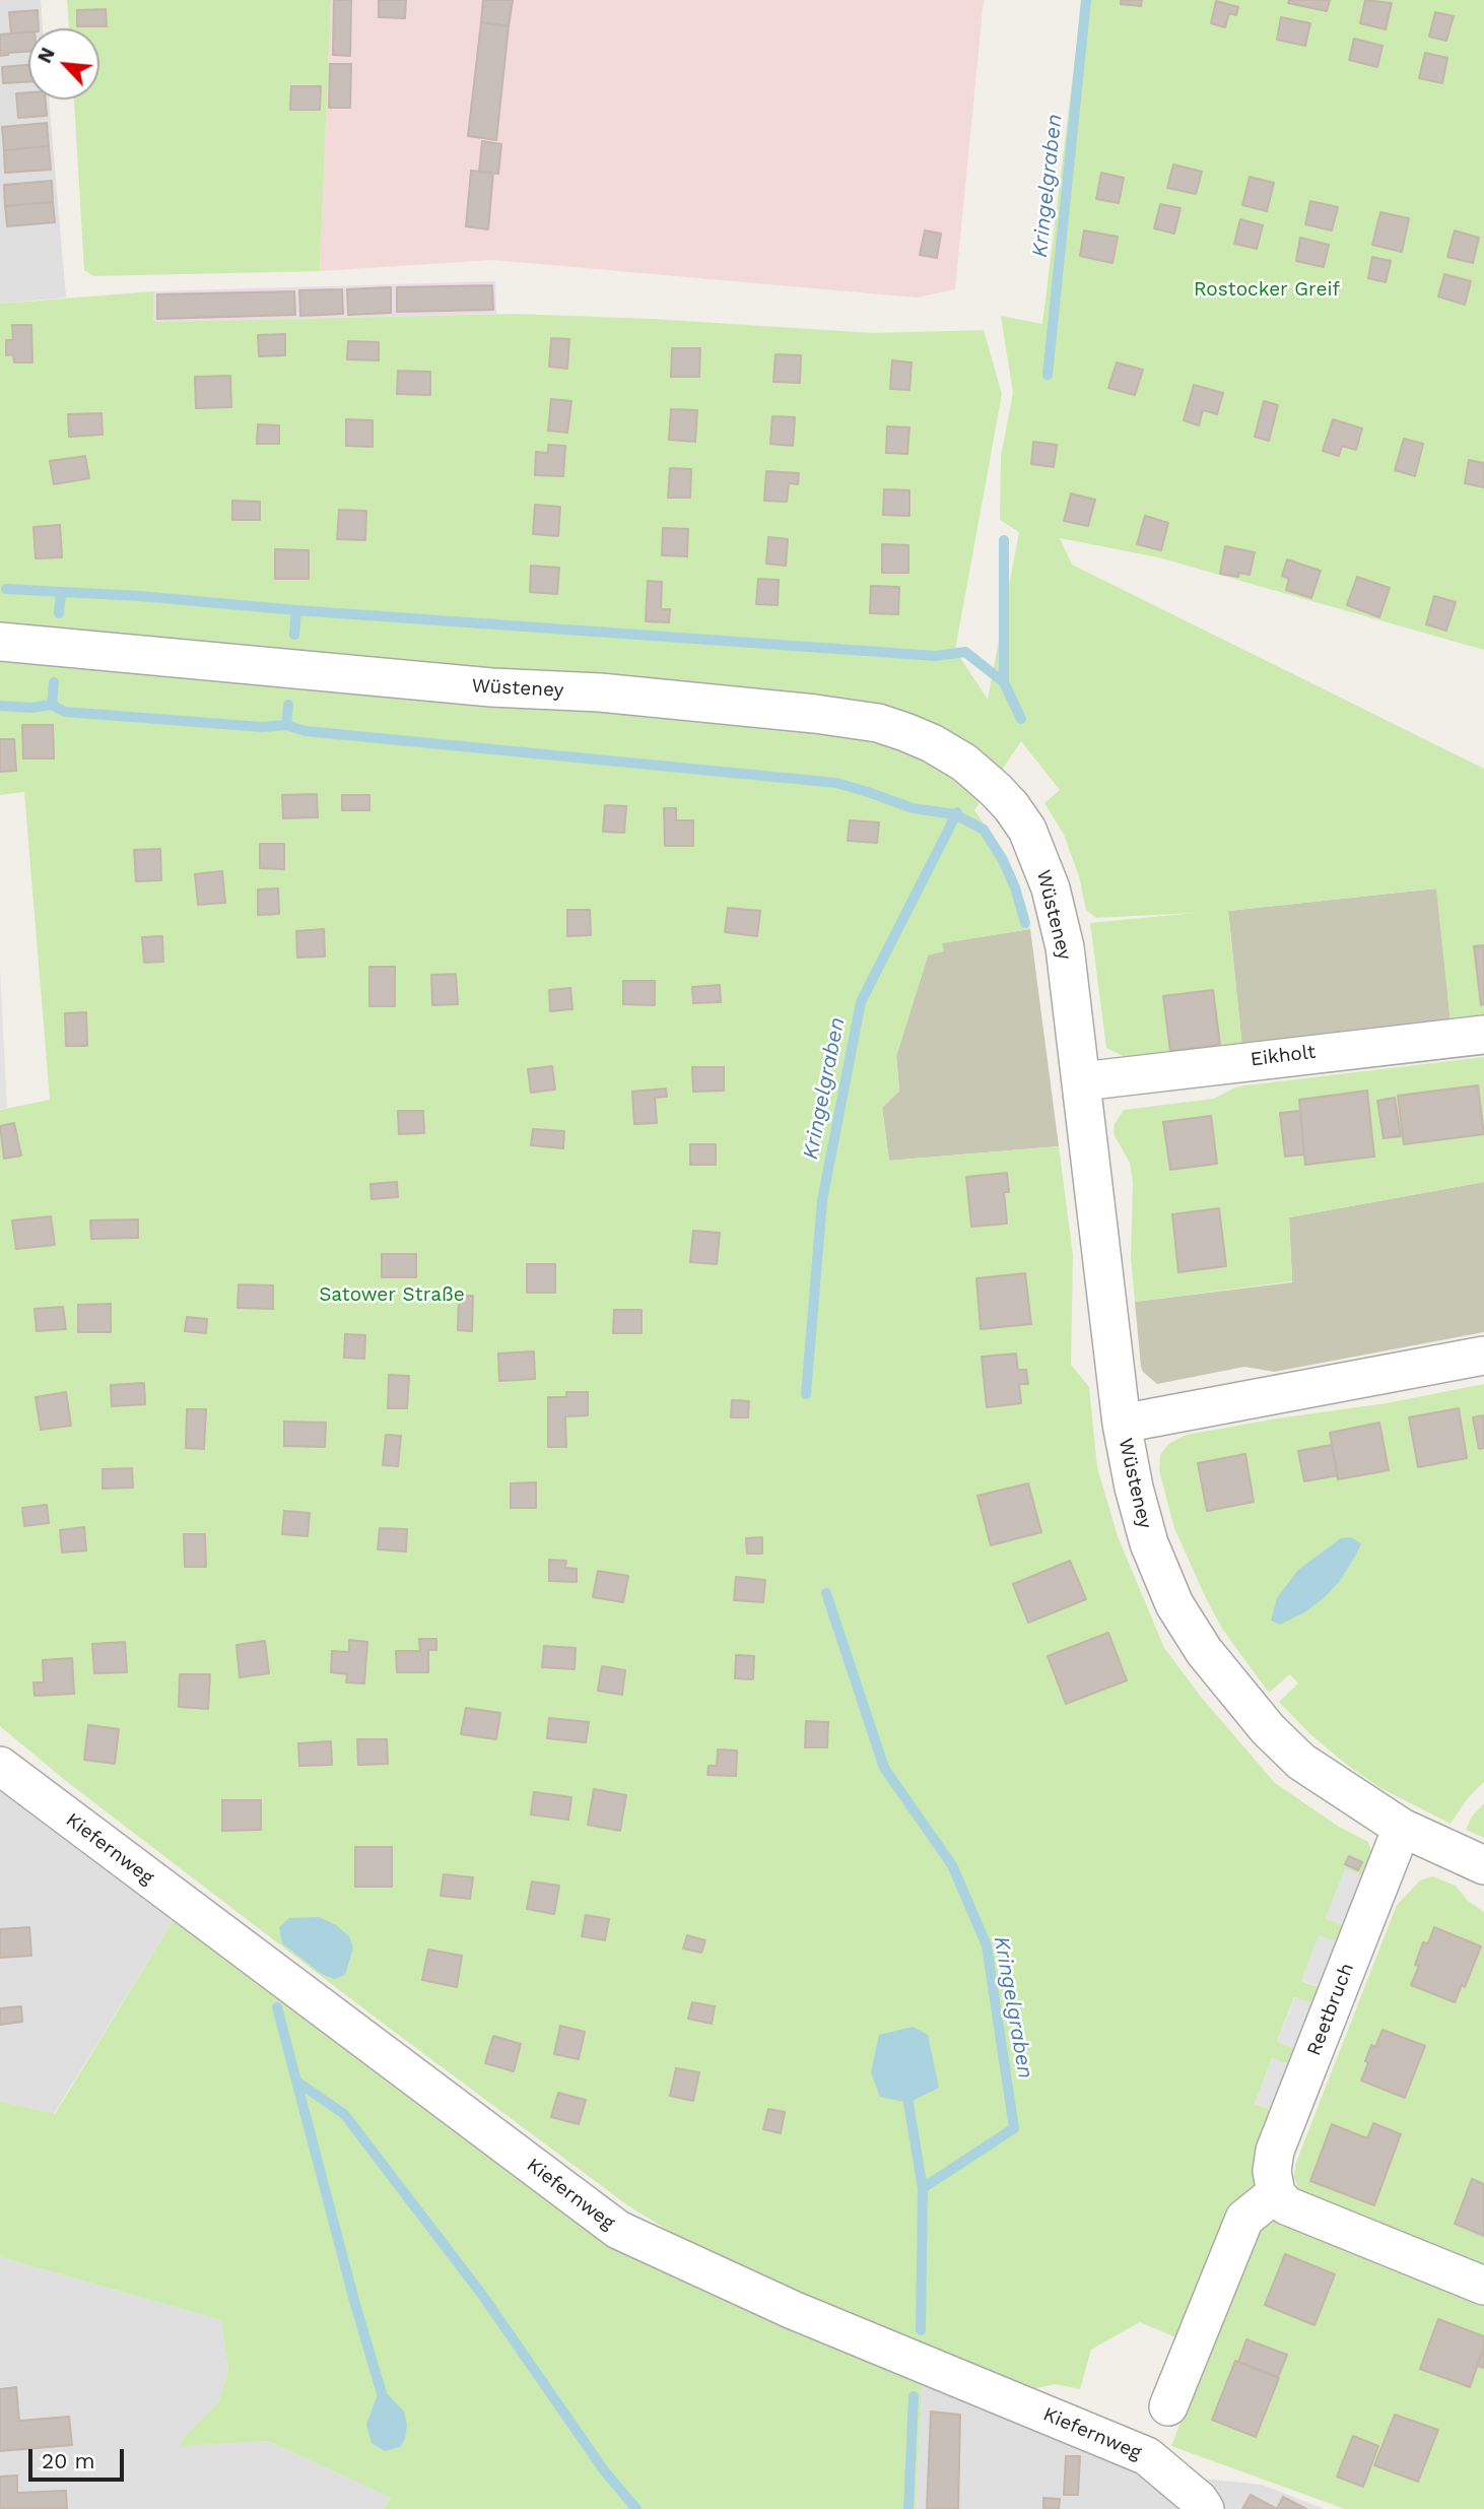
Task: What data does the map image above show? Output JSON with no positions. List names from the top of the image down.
{
  "streets": {
    "street": [
      "Wüsteney",
      "Eikholt",
      "Kiefernweg",
      "Reetbruch"
    ]
  },
  "crossings": [
    ["Wüsteney", "Eikholt"],
    ["Wüsteney", "Reetbruch"]
  ],
  "water": ["Kringelgraben"],
  "parks": ["Rostocker Greif", "Satower Straße"],
  "scale_bar": "20 m",
  "north": "top left"
}
